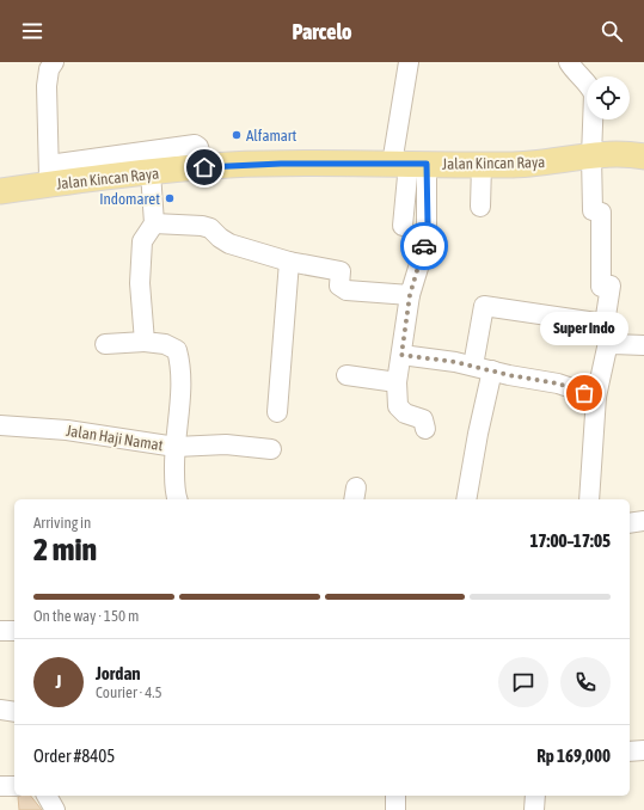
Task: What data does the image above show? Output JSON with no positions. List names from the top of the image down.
{
  "streets": {
    "main road": ["Jalan Kincan Raya"],
    "street": ["Jalan Haji Namat"]
  },
  "places": ["Alfamart", "Indomaret", "Super Indo"],
  "page": {
    "header": "Parcelo",
    "bubble": "Super Indo",
    "heading": ["2 min", "Arriving in", "17:00–17:05"],
    "panel": [
      "Jordan",
      "Courier · 4.5",
      "Order #8405",
      "Rp 169,000"
    ],
    "bar": "On the way · 150 m",
    "round": "J"
  }
}
